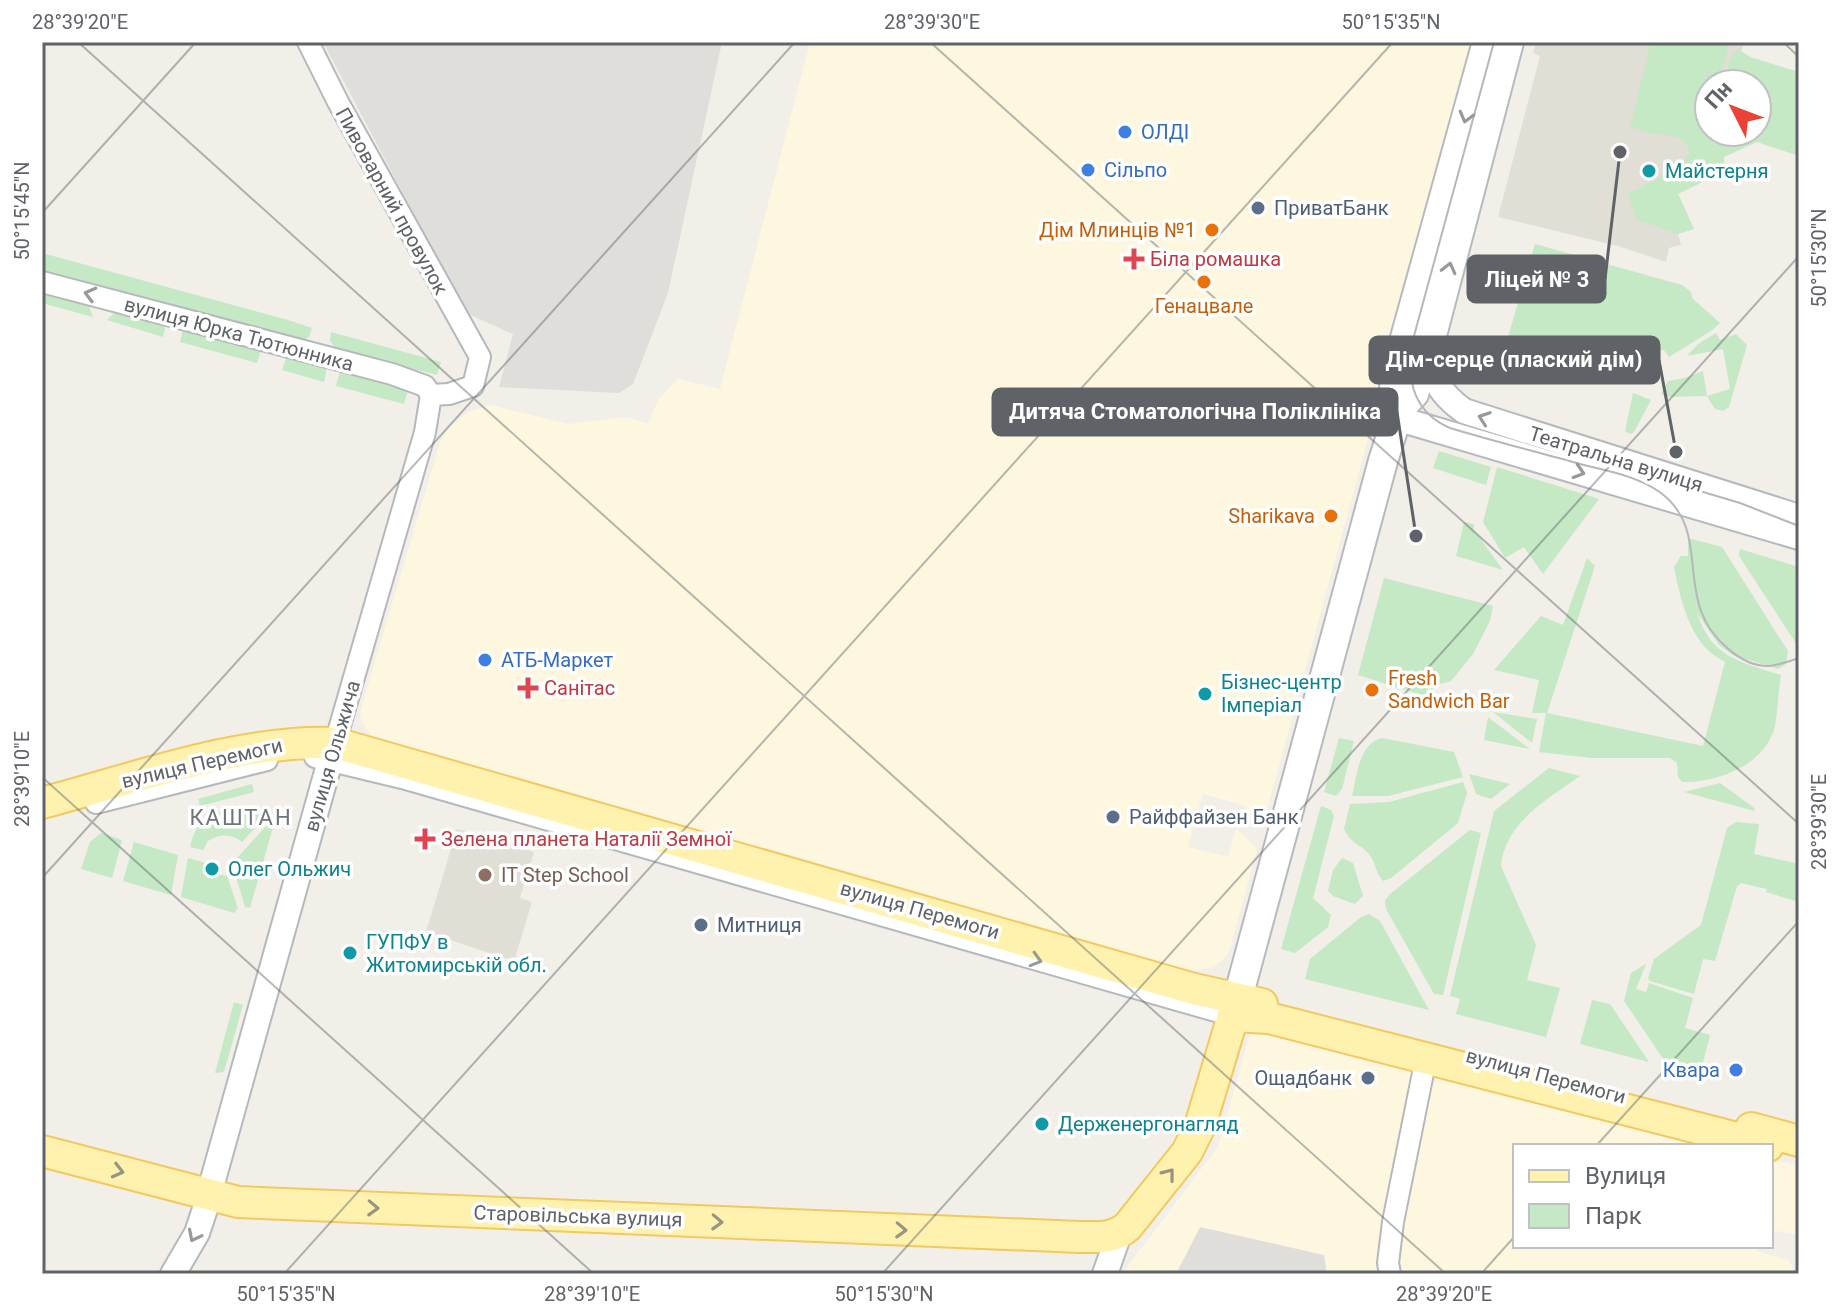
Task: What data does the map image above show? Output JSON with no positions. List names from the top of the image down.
{
  "streets": {
    "main road": ["вулиця Перемоги", "Старовільська вулиця"],
    "street": [
      "Пивоварний провулок",
      "вулиця Юрка Тютюнника",
      "Театральна вулиця",
      "вулиця Ольжича"
    ]
  },
  "crossings": [
    ["Пивоварний провулок", "вулиця Юрка Тютюнника"],
    ["Пивоварний провулок", "вулиця Ольжича"],
    ["вулиця Юрка Тютюнника", "вулиця Ольжича"],
    ["вулиця Ольжича", "вулиця Перемоги"],
    ["вулиця Ольжича", "Старовільська вулиця"]
  ],
  "one_way": ["вулиця Юрка Тютюнника", "Старовільська вулиця"],
  "districts": ["КАШТАН"],
  "places": {
    "other": [
      "ОЛДІ",
      "Ліцей № 3",
      "Сільпо",
      "Майстерня",
      "ПриватБанк",
      "Дім Млинців №1",
      "Генацвале",
      "Дім-серце (плаский дім)",
      "Sharikava",
      "Дитяча Стоматологічна Поліклініка",
      "АТБ-Маркет",
      "Fresh Sandwich Bar",
      "Бізнес-центр Імперіал",
      "Райффайзен Банк",
      "Олег Ольжич",
      "IT Step School",
      "Митниця",
      "ГУПФУ в Житомирській обл.",
      "Квара",
      "Ощадбанк",
      "Держенергонагляд"
    ],
    "health": ["Біла ромашка", "Санітас", "Зелена планета Наталії Земної"]
  },
  "legend": ["Вулиця", "Парк"],
  "north": "top left",
  "coordinates": [
    "28°39'20\"E",
    "28°39'30\"E",
    "50°15'35\"N",
    "50°15'45\"N",
    "50°15'30\"N",
    "28°39'10\"E"
  ]
}
